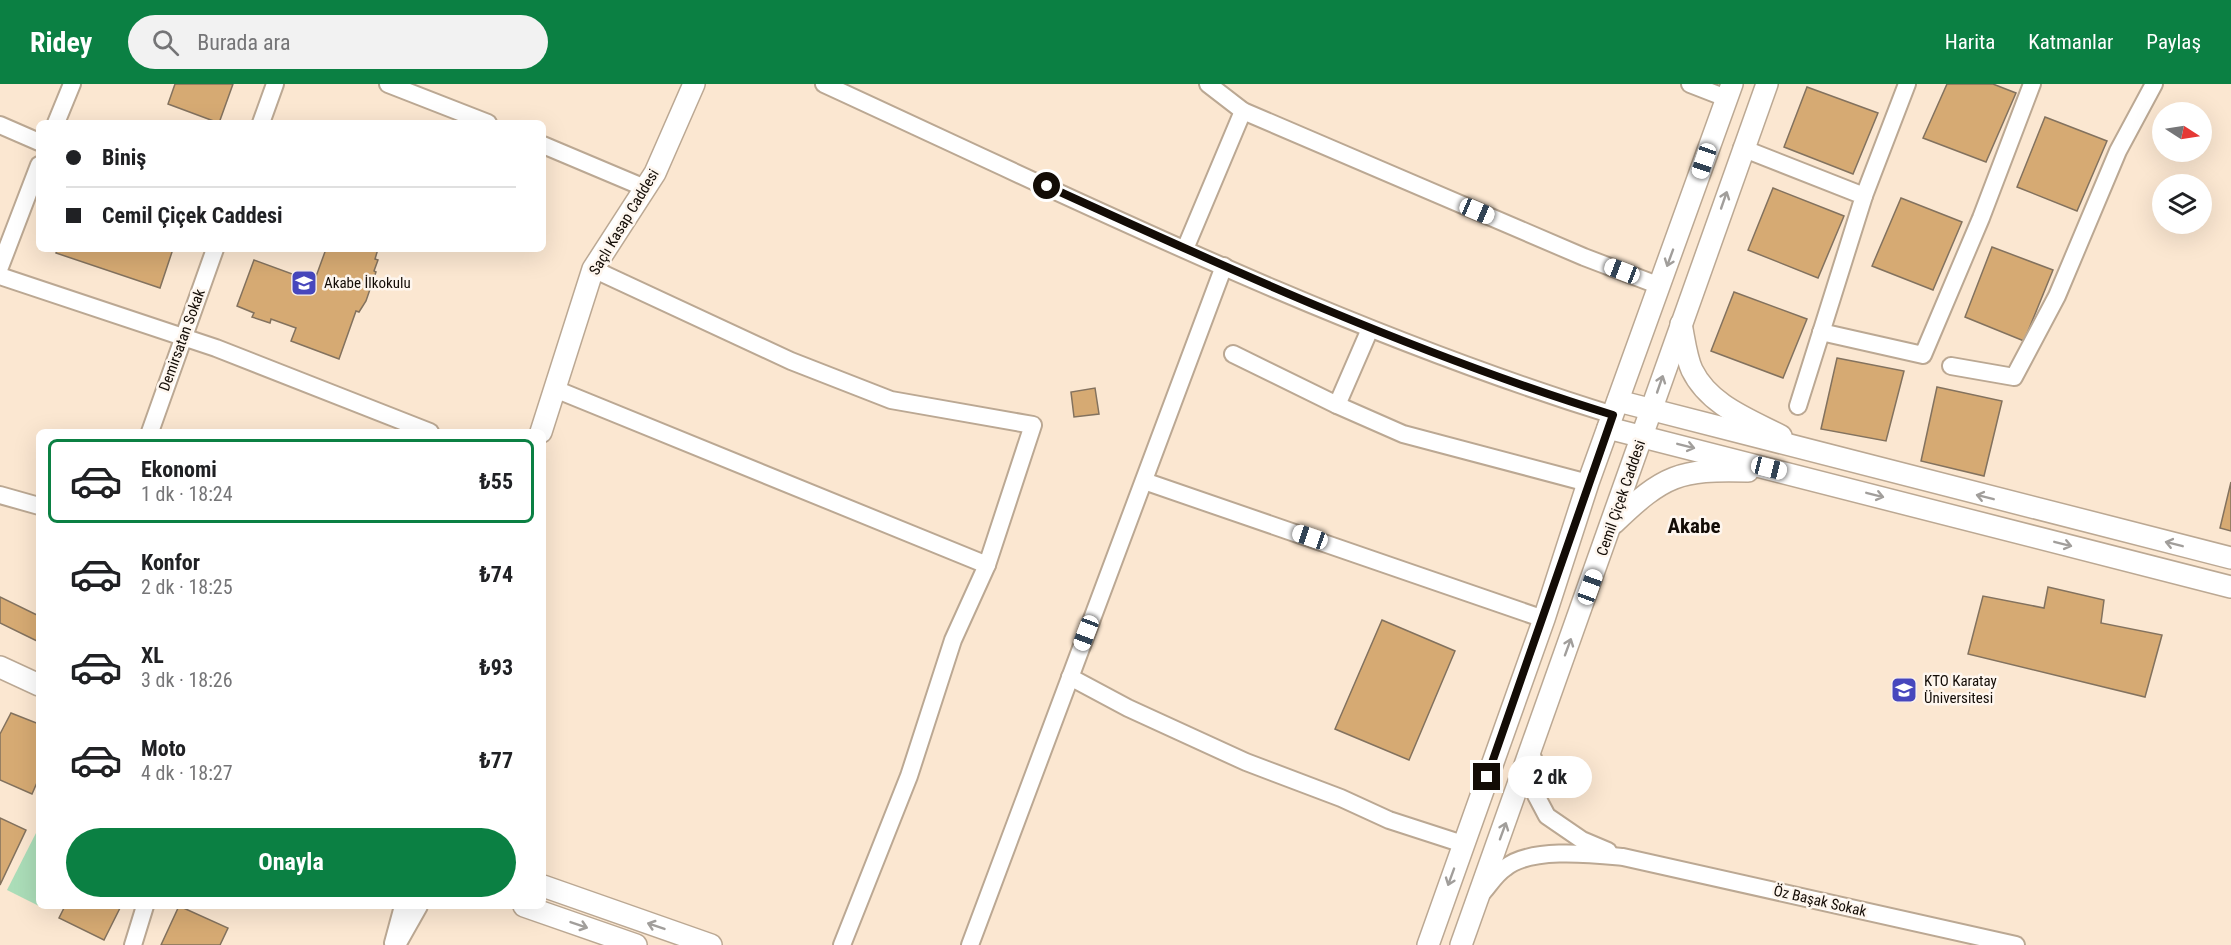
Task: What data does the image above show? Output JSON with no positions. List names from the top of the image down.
{
  "streets": {
    "street": [
      "Saçlı Kasap Caddesi",
      "Demirsatan Sokak",
      "Cemil Çiçek Caddesi",
      "Öz Başak Sokak"
    ]
  },
  "districts": ["Akabe"],
  "places": {
    "school or university": ["Akabe İlkokulu", "KTO Karatay Üniversitesi"]
  },
  "north": "right",
  "page": {
    "header": "Ridey",
    "search": "Burada ara",
    "nav": ["Harita", "Katmanlar", "Paylaş"],
    "banner": ["Biniş", "Cemil Çiçek Caddesi"],
    "list": [
      {
        "name": "Ekonomi",
        "note": "1 dk · 18:24",
        "value": "₺55"
      },
      {
        "name": "Konfor",
        "note": "2 dk · 18:25",
        "value": "₺74"
      },
      {
        "name": "XL",
        "note": "3 dk · 18:26",
        "value": "₺93"
      },
      {
        "name": "Moto",
        "note": "4 dk · 18:27",
        "value": "₺77"
      }
    ],
    "bubble": "2 dk",
    "buttons": "Onayla"
  }
}
